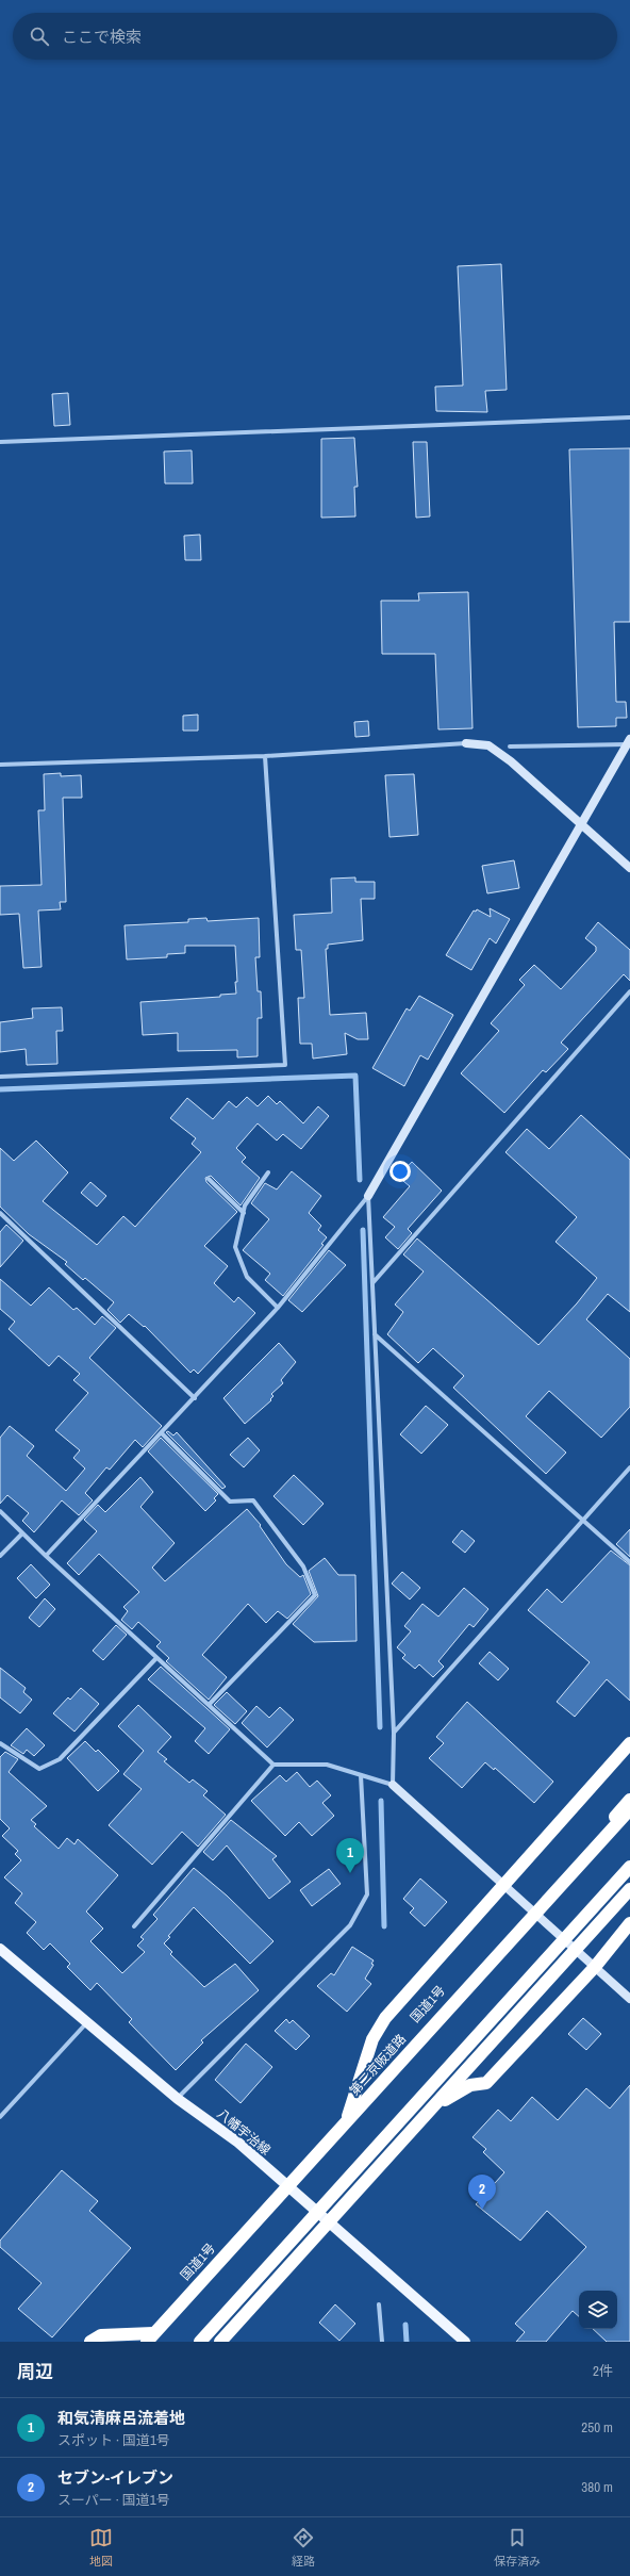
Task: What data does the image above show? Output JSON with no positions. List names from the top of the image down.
{
  "streets": {
    "highway": ["国道1号", "第二京阪道路"],
    "main road": ["八幡宇治線"]
  },
  "crossings": [
    ["国道1号", "第二京阪道路"],
    ["国道1号", "八幡宇治線"]
  ],
  "page": {
    "search": "ここで検索",
    "pins": ["1", "2"],
    "heading": ["周辺", "2件"],
    "list": [
      {
        "mark": "1",
        "name": "和気清麻呂流着地",
        "note": "スポット · 国道1号",
        "value": "250 m"
      },
      {
        "mark": "2",
        "name": "セブン-イレブン",
        "note": "スーパー · 国道1号",
        "value": "380 m"
      }
    ],
    "nav": ["地図", "経路", "保存済み"]
  }
}
